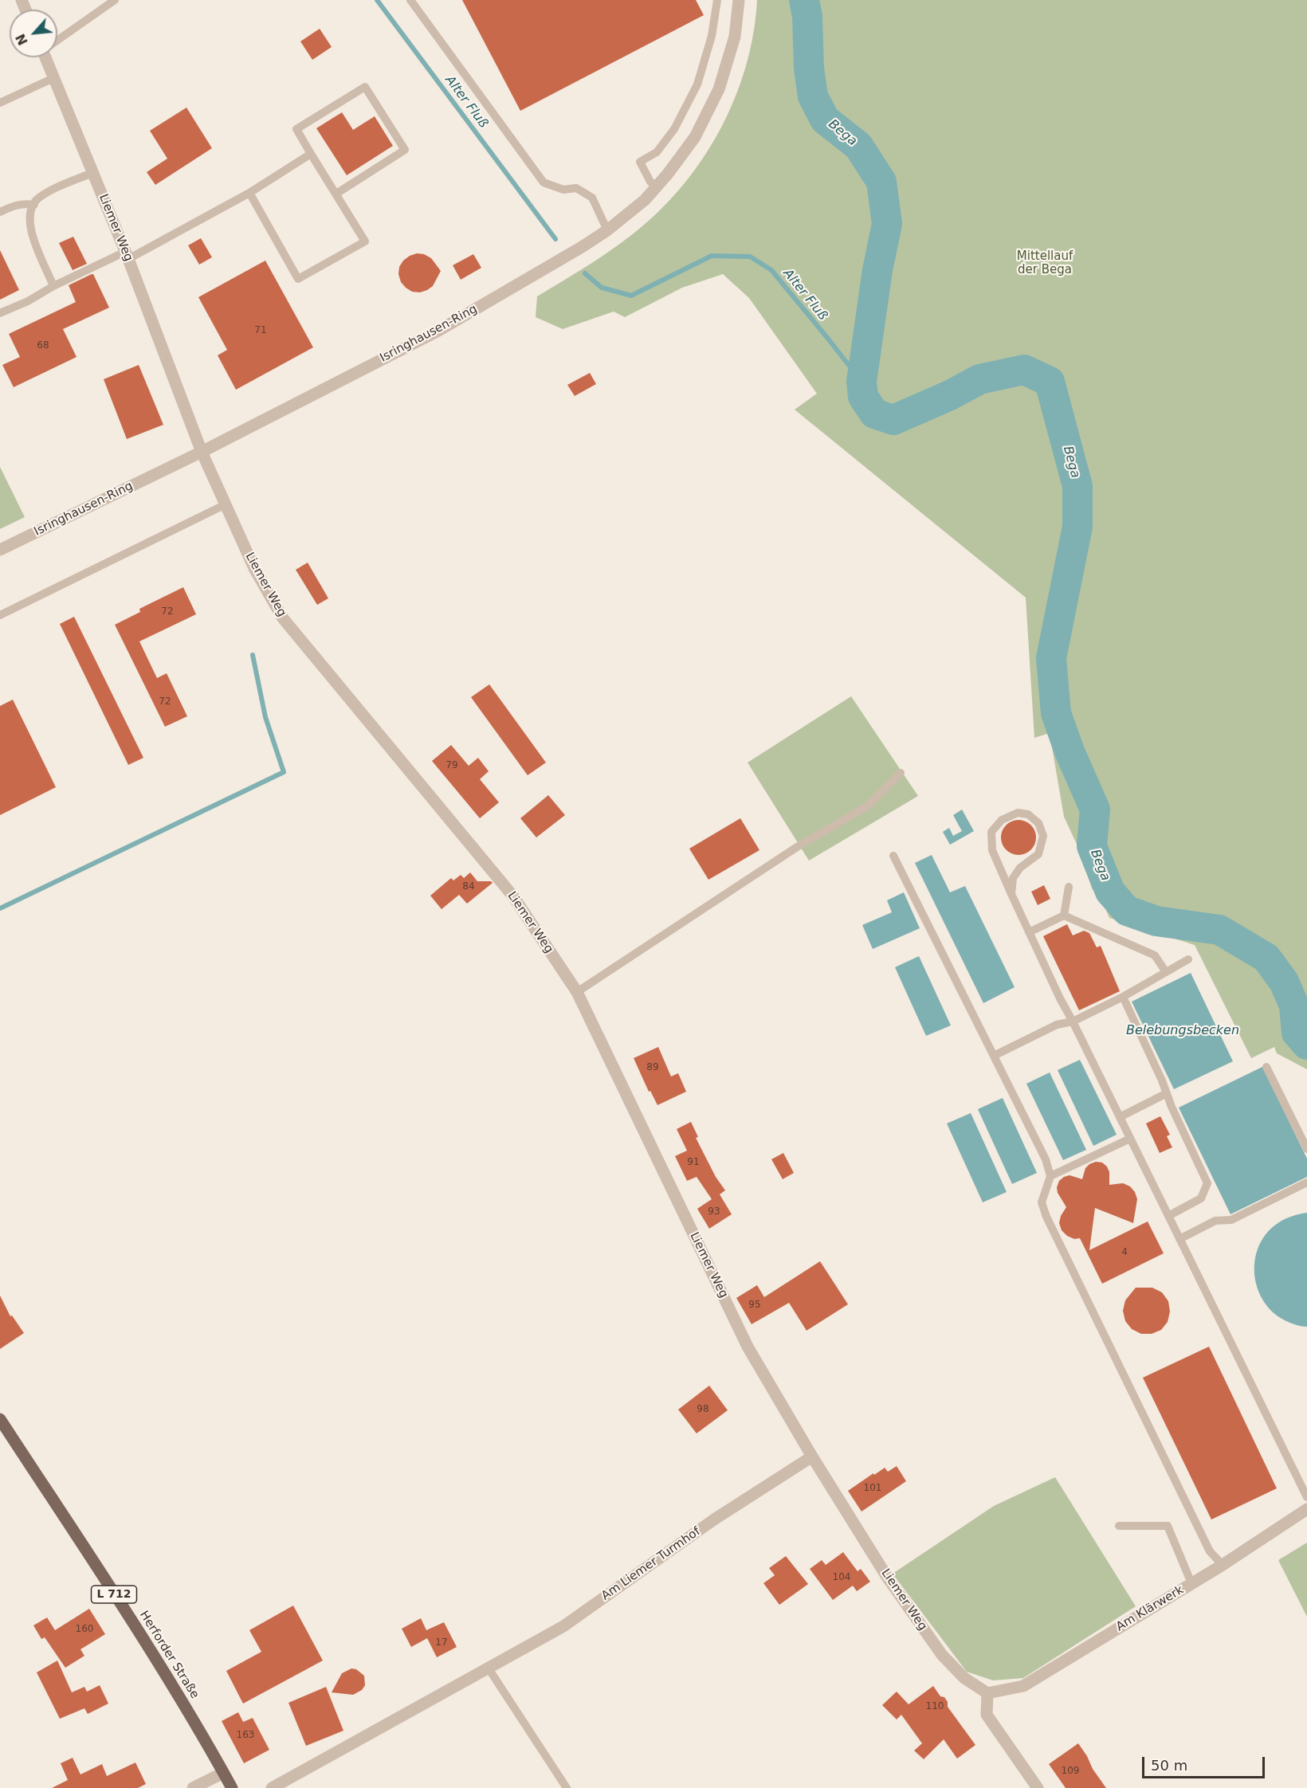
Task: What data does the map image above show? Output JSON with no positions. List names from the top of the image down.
{
  "streets": {
    "main road": ["L 712", "Herforder Straße"],
    "street": [
      "Liemer Weg",
      "Isringhausen-Ring",
      "Am Liemer Turmhof",
      "Am Klärwerk"
    ]
  },
  "crossings": [
    ["Liemer Weg", "Isringhausen-Ring"],
    ["Liemer Weg", "Am Liemer Turmhof"],
    ["Liemer Weg", "Am Klärwerk"]
  ],
  "water": ["Alter Fluß", "Bega", "Belebungsbecken"],
  "parks": ["Mittellauf der Bega"],
  "house_numbers": [
    "71",
    "68",
    "72",
    "72",
    "79",
    "84",
    "89",
    "91",
    "93",
    "4",
    "95",
    "98",
    "101",
    "104",
    "160",
    "17",
    "110",
    "163",
    "109"
  ],
  "scale_bar": "50 m",
  "north": "bottom left"
}
